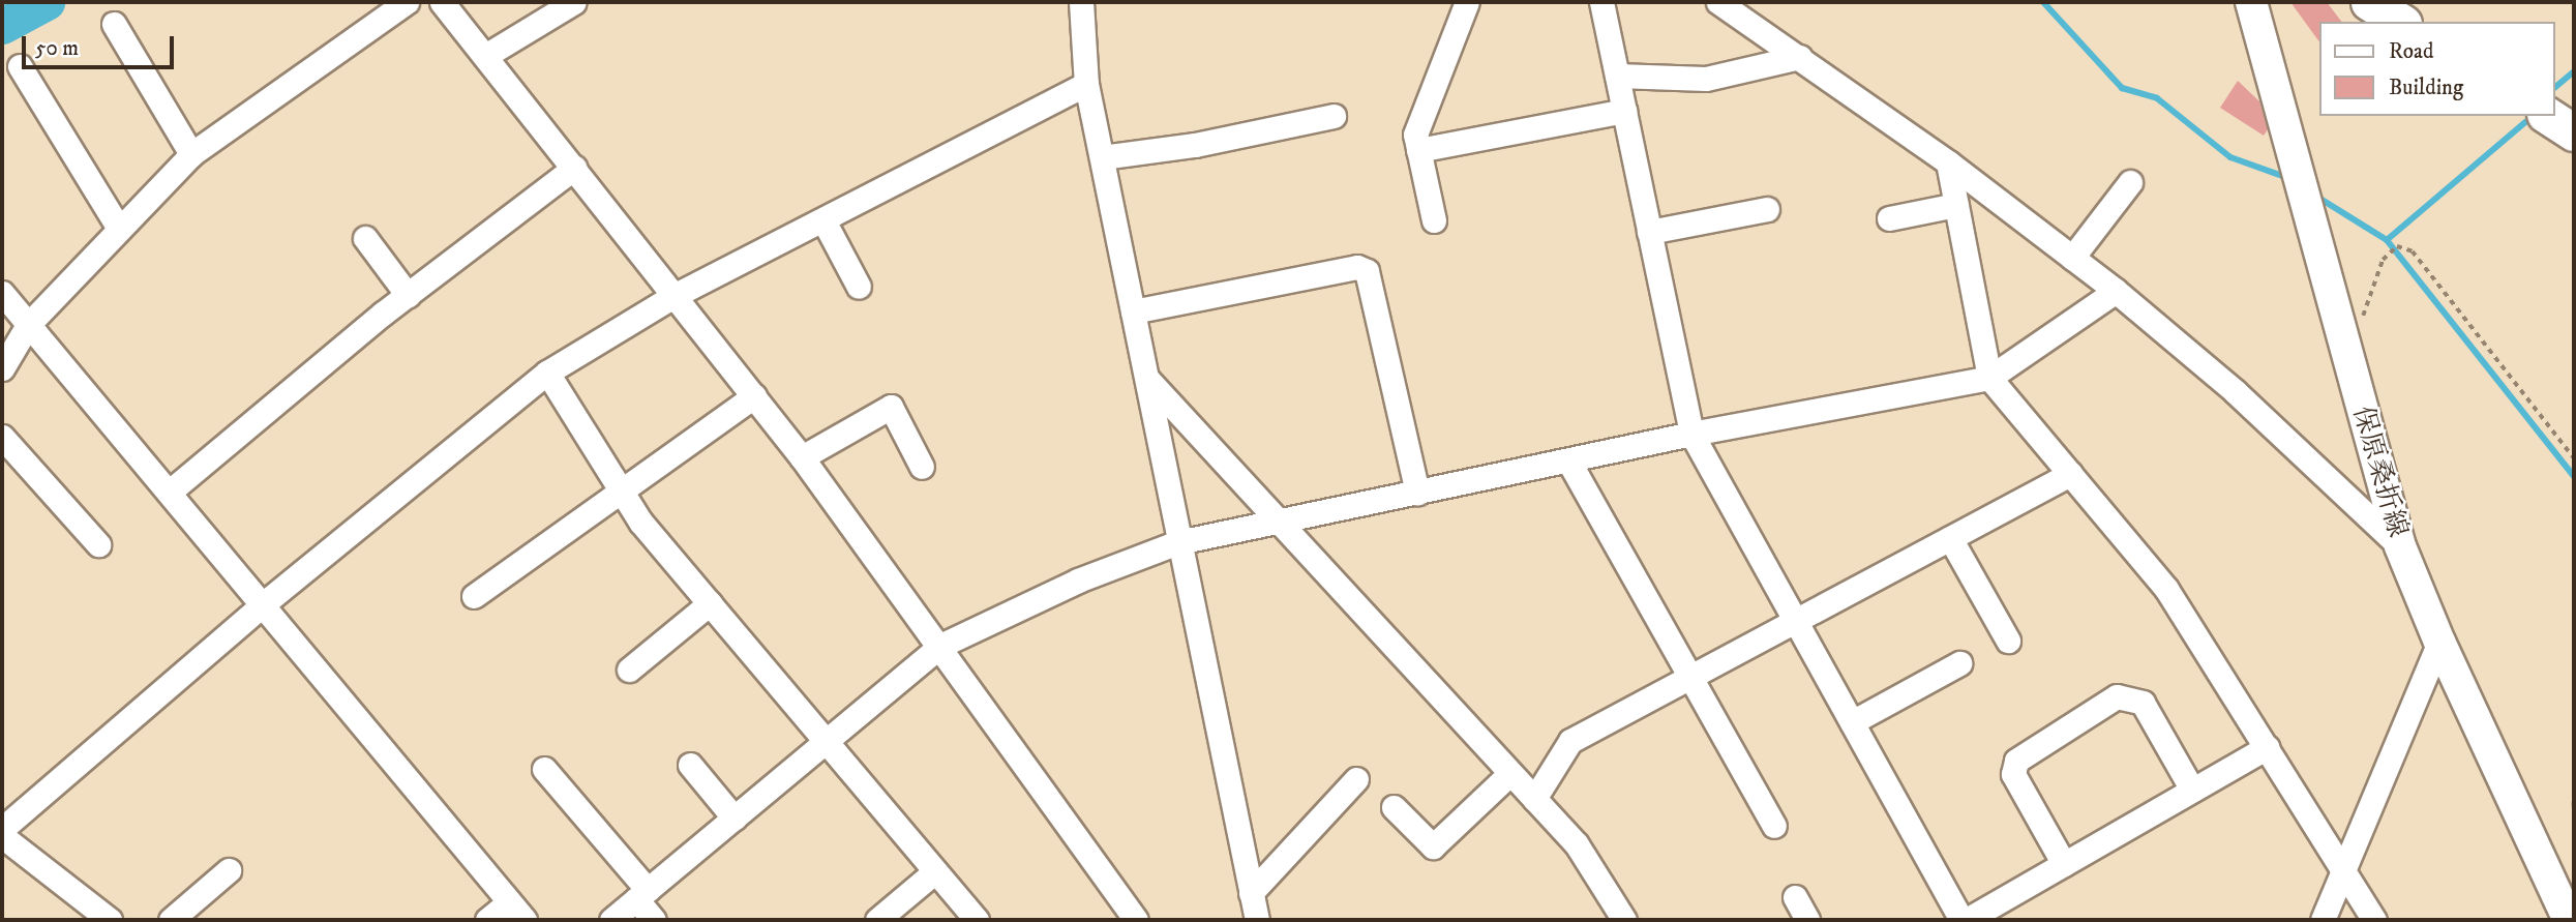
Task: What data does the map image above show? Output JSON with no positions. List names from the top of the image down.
{
  "streets": {
    "main road": ["保原桑折線"]
  },
  "legend": ["Road", "Building"],
  "scale_bar": "50 m"
}
